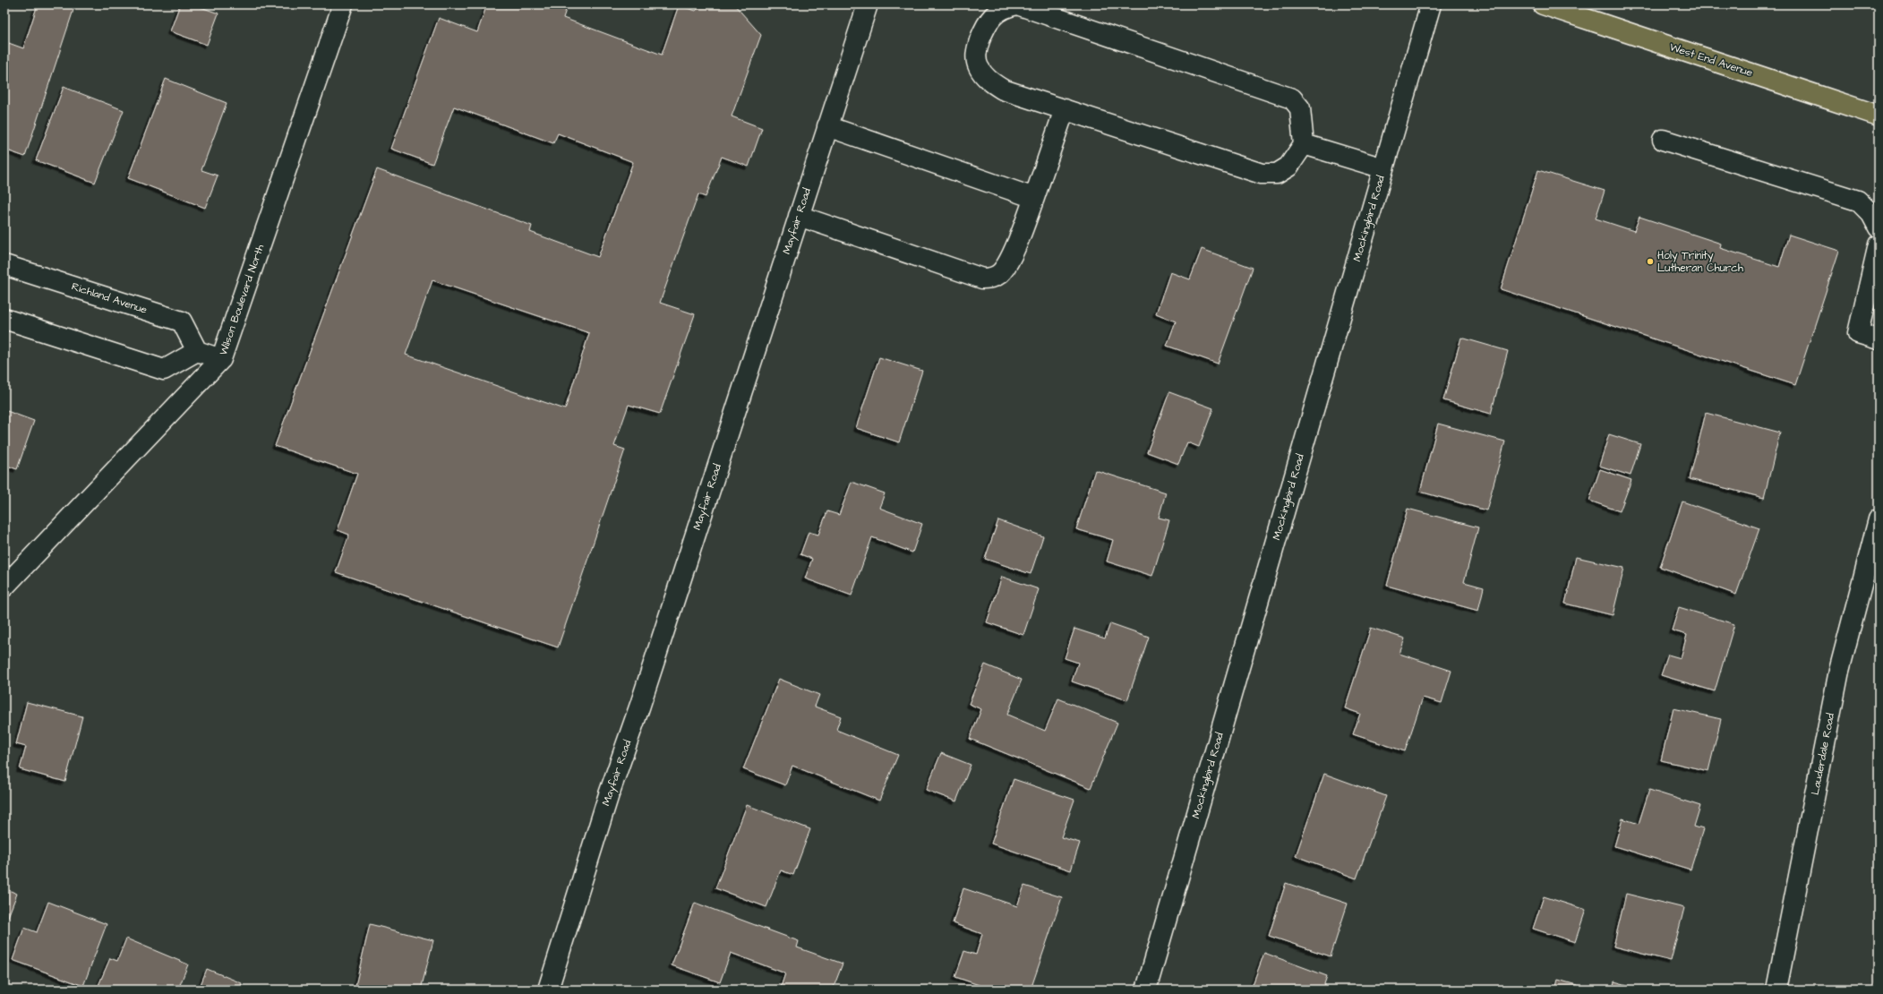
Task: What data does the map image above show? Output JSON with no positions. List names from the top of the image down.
{
  "streets": {
    "main road": ["West End Avenue"],
    "street": [
      "Mockingbird Road",
      "Mayfair Road",
      "Richland Avenue",
      "Wilson Boulevard North",
      "Lauderdale Road"
    ]
  },
  "places": ["Holy Trinity Lutheran Church"]
}
